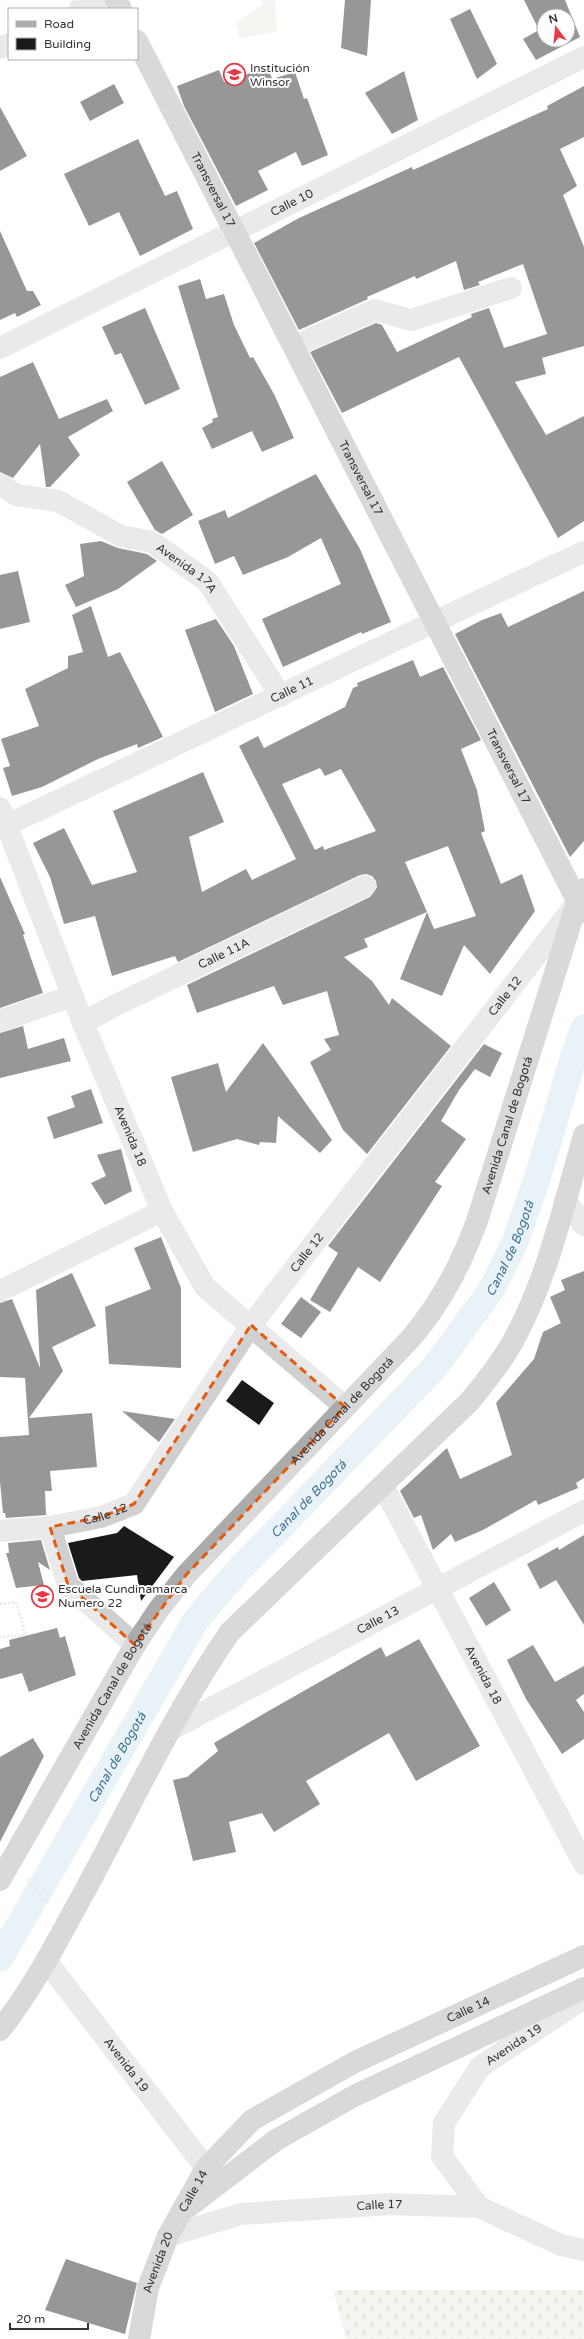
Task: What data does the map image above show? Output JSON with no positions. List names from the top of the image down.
{
  "streets": {
    "main road": [
      "Transversal 17",
      "Avenida Canal de Bogotá",
      "Calle 14",
      "Avenida 20"
    ],
    "street": [
      "Calle 10",
      "Avenida 17A",
      "Calle 11",
      "Calle 11A",
      "Calle 12",
      "Avenida 18",
      "Calle 13",
      "Avenida 19",
      "Calle 17"
    ]
  },
  "crossings": [
    ["Transversal 17", "Calle 10"],
    ["Transversal 17", "Calle 11"],
    ["Transversal 17", "Calle 12"],
    ["Transversal 17", "Avenida Canal de Bogotá"],
    ["Avenida 17A", "Calle 11"],
    ["Calle 11", "Avenida 18"],
    ["Calle 11A", "Avenida 18"],
    ["Calle 12", "Avenida Canal de Bogotá"],
    ["Calle 12", "Avenida 18"],
    ["Avenida Canal de Bogotá", "Avenida 18"],
    ["Avenida 18", "Calle 13"],
    ["Calle 14", "Avenida 19"],
    ["Calle 14", "Avenida 20"],
    ["Avenida 19", "Calle 17"],
    ["Calle 17", "Avenida 20"]
  ],
  "water": ["Canal de Bogotá"],
  "places": {
    "school or university": ["Institución Winsor", "Escuela Cundinamarca Numero 22"]
  },
  "legend": ["Road", "Building"],
  "scale_bar": "20 m",
  "north": "top"
}
